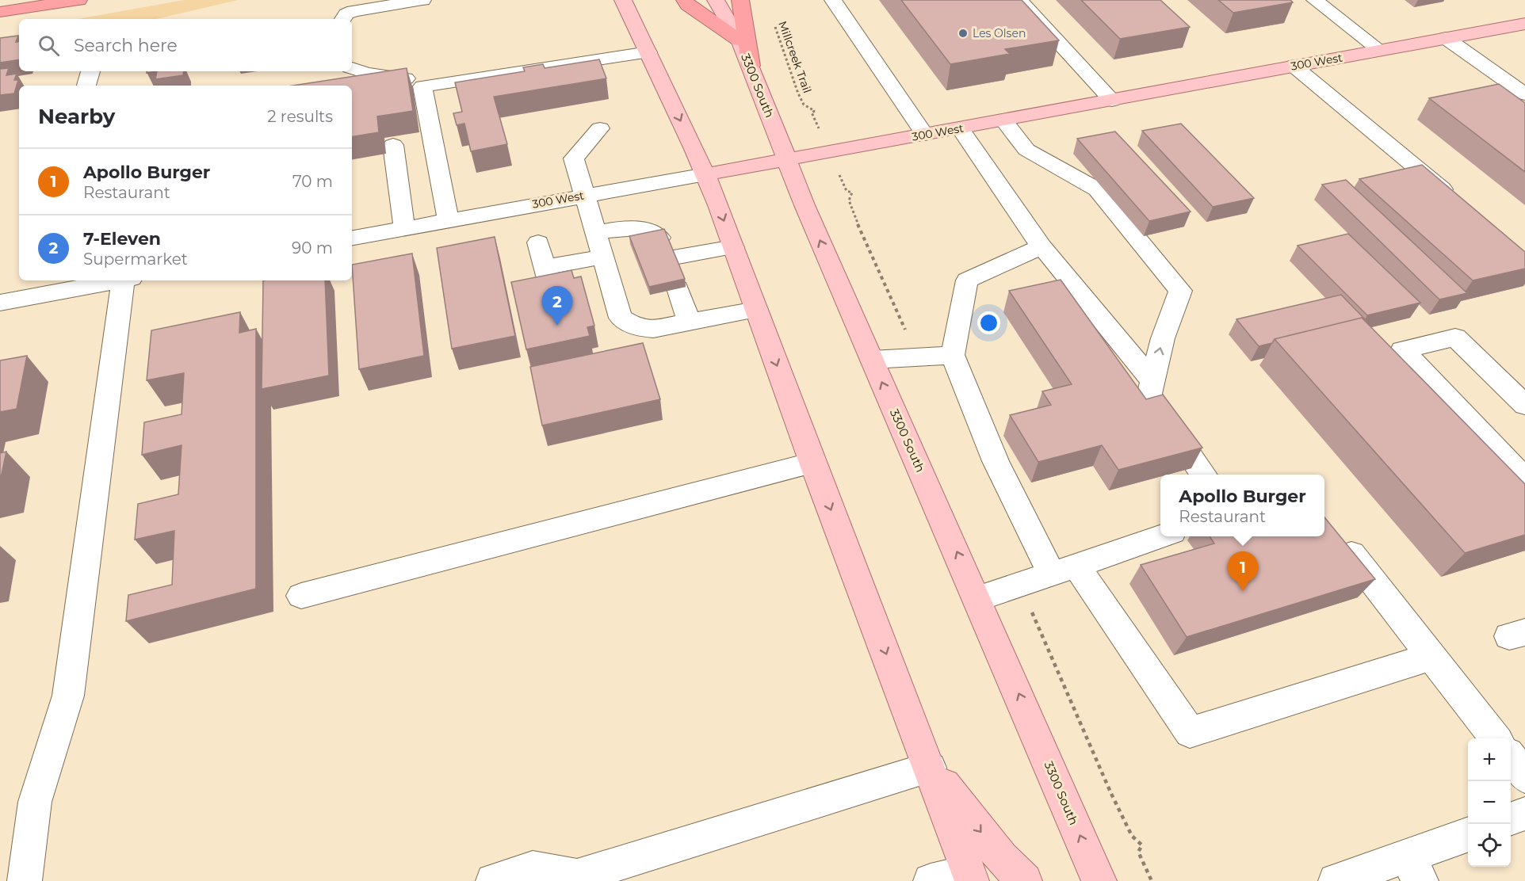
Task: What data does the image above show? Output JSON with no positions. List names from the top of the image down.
{
  "streets": {
    "main road": ["300 West", "3300 South"],
    "path": ["Millcreek Trail"]
  },
  "crossings": [
    ["300 West", "3300 South"]
  ],
  "places": ["Les Olsen"],
  "page": {
    "search": "Search here",
    "heading": ["Nearby", "2 results"],
    "list": [
      {
        "mark": "1",
        "name": "Apollo Burger",
        "note": "Restaurant",
        "value": "70 m"
      },
      {
        "mark": "2",
        "name": "7-Eleven",
        "note": "Supermarket",
        "value": "90 m"
      }
    ],
    "pins": ["2", "1"],
    "popup": ["Apollo Burger", "Restaurant"],
    "map_buttons": ["+", "−"]
  }
}
